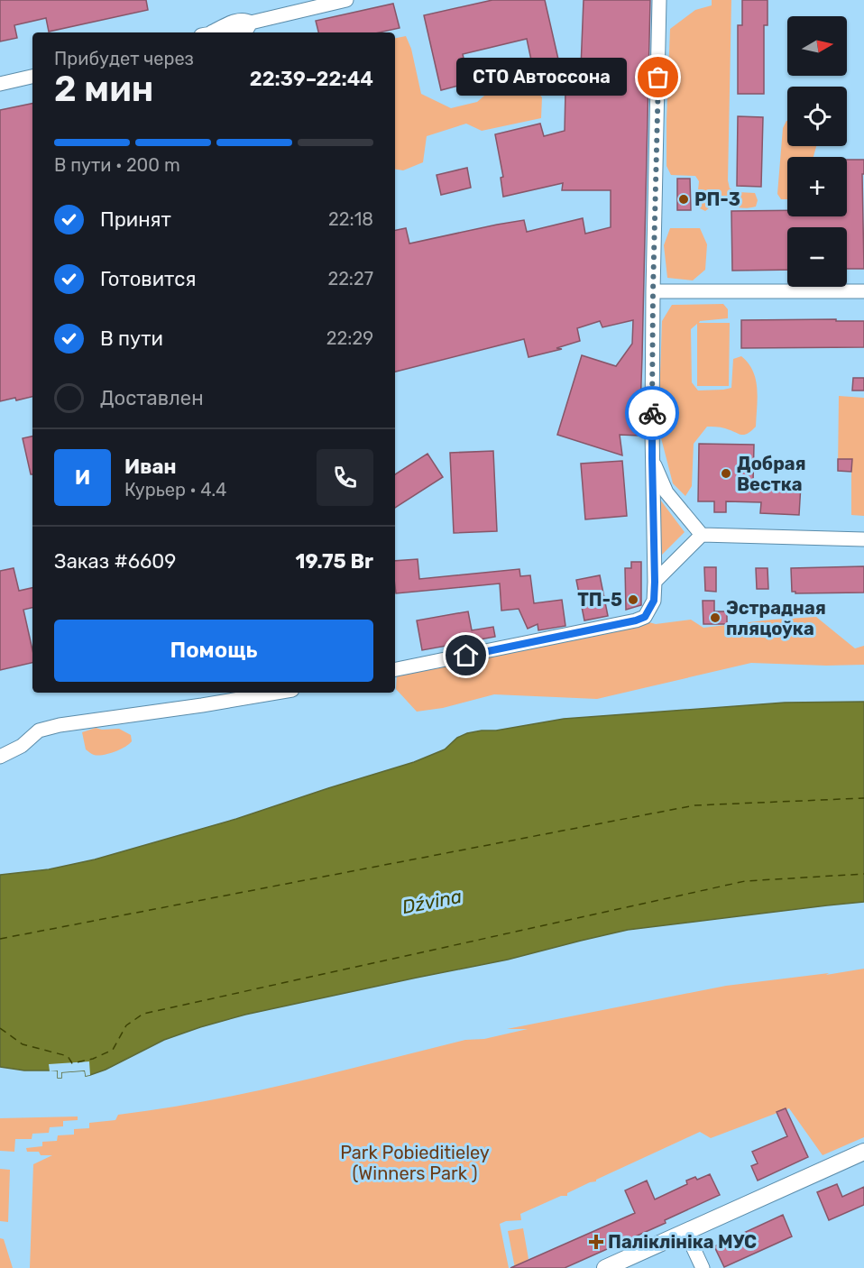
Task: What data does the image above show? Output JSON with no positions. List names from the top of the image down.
{
  "water": ["Dźvina"],
  "parks": ["Park Pobieditieley (Winners Park )"],
  "places": {
    "other": [
      "СТО Автоссона",
      "РП-3",
      "Добрая Вестка",
      "ТП-5",
      "Эстрадная пляцоўка"
    ],
    "health": ["Паліклініка МУС"]
  },
  "north": "right",
  "page": {
    "map_buttons": ["+", "−"],
    "heading": ["2 мин", "Прибудет через", "22:39–22:44"],
    "panel": [
      "Иван",
      "Курьер · 4.4",
      "Заказ #6609",
      "19.75 Br"
    ],
    "bubble": "СТО Автоссона",
    "bar": "В пути · 200 m",
    "list": [
      ["Принят", "22:18"],
      ["Готовится", "22:27"],
      ["В пути", "22:29"],
      "Доставлен"
    ],
    "round": "И",
    "buttons": "Помощь"
  }
}
